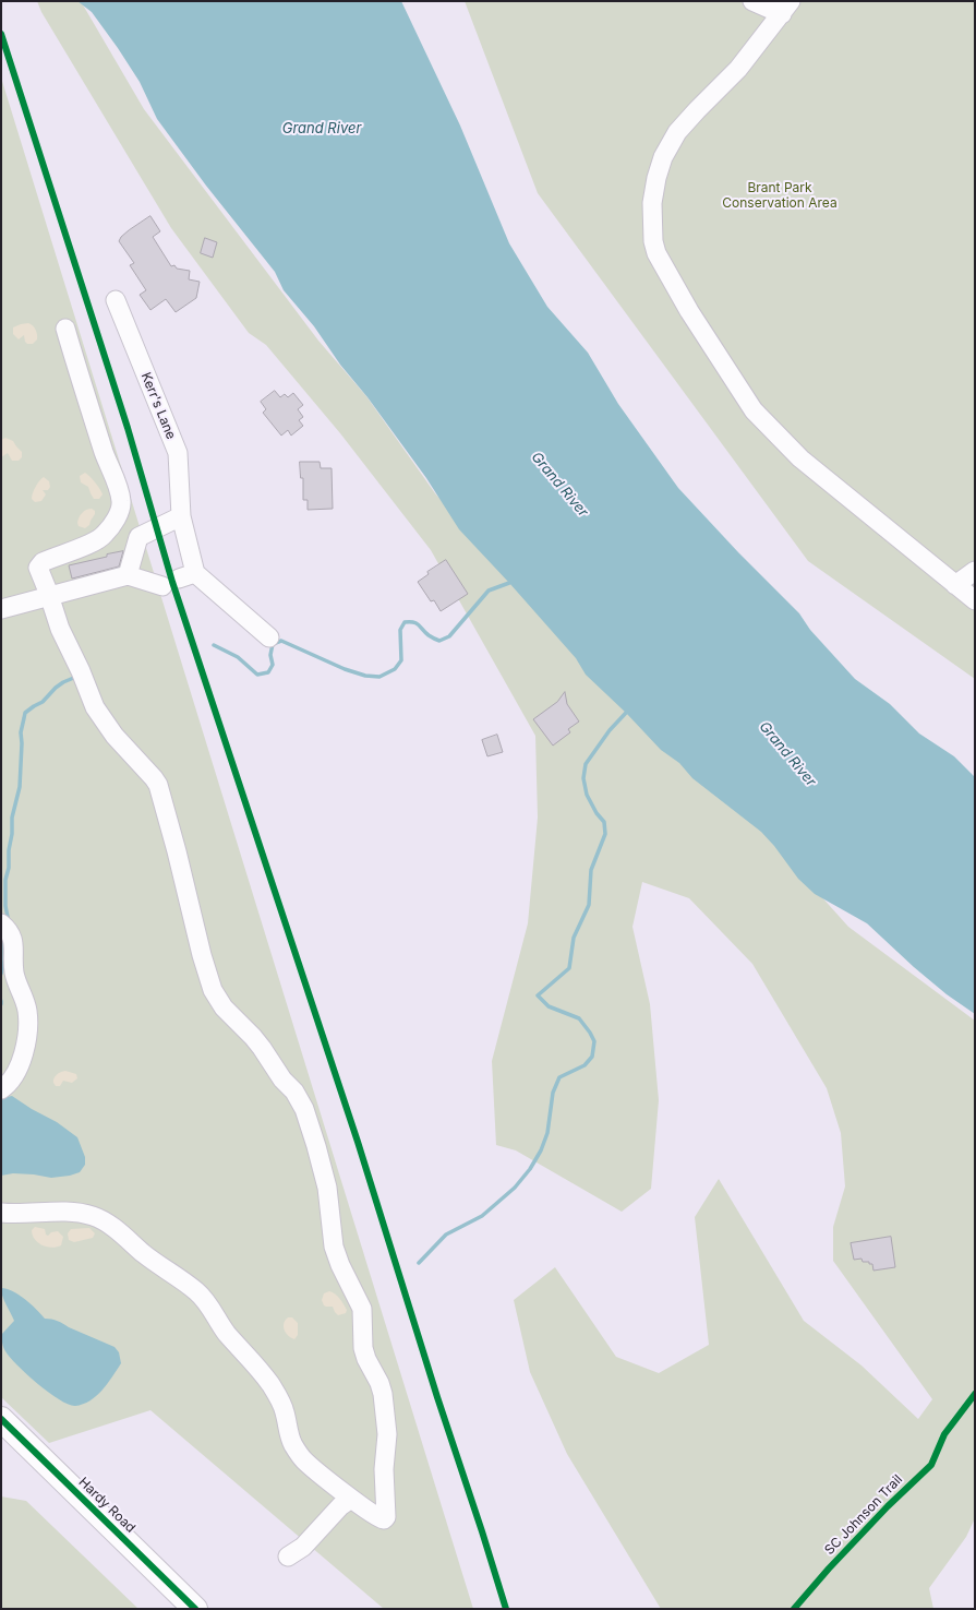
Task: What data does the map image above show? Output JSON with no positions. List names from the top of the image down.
{
  "streets": {
    "main road": ["Hardy Road"],
    "street": ["Kerr's Lane"],
    "cycle path": ["SC Johnson Trail"]
  },
  "water": ["Grand River"],
  "parks": ["Brant Park Conservation Area"]
}
